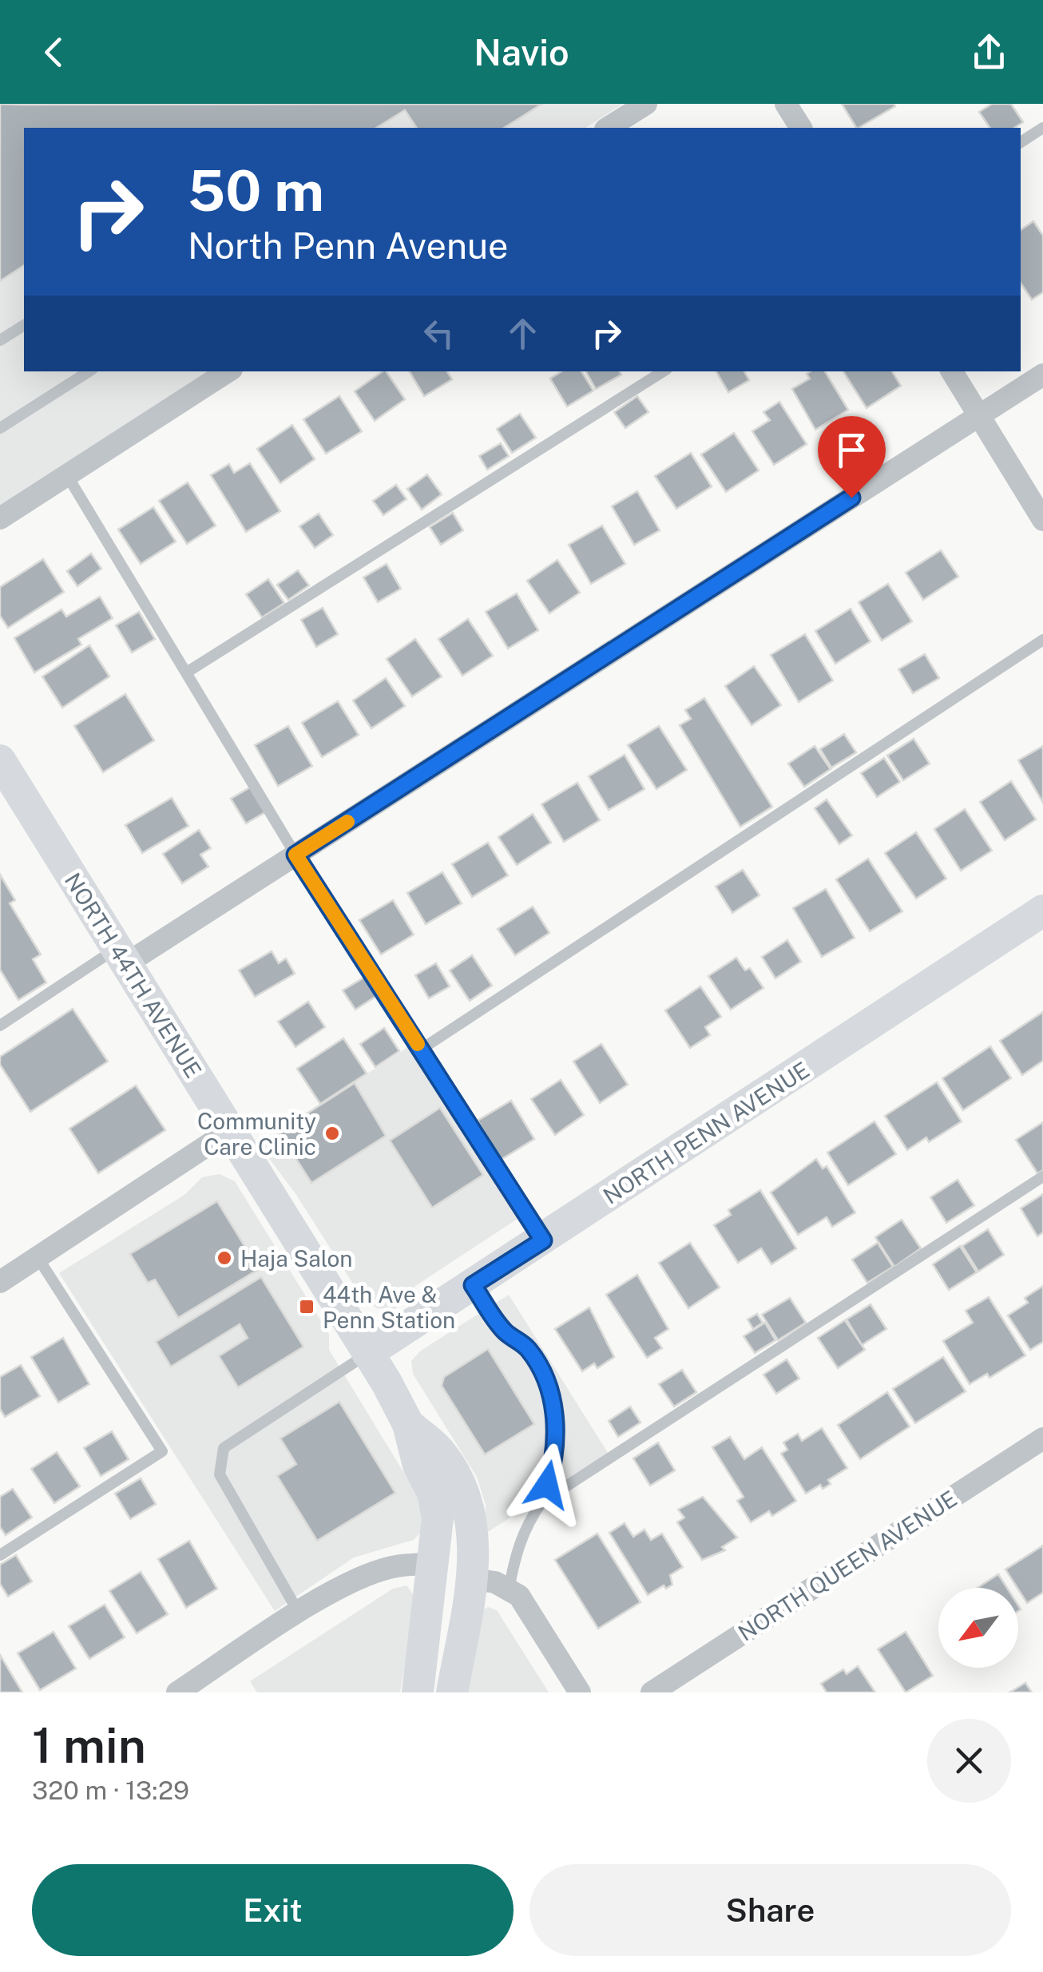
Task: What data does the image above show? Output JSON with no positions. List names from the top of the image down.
{
  "streets": {
    "main road": ["NORTH 44TH AVENUE", "NORTH PENN AVENUE"],
    "street": ["NORTH QUEEN AVENUE"]
  },
  "crossings": [
    ["NORTH 44TH AVENUE", "NORTH PENN AVENUE"]
  ],
  "places": {
    "other": ["Community Care Clinic", "Haja Salon"],
    "transit": ["44th Ave & Penn Station"]
  },
  "north": "bottom left",
  "page": {
    "header": "Navio",
    "turn": ["50 m", "North Penn Avenue"],
    "heading": ["1 min", "320 m · 13:29"],
    "buttons": ["Exit", "Share"]
  }
}
